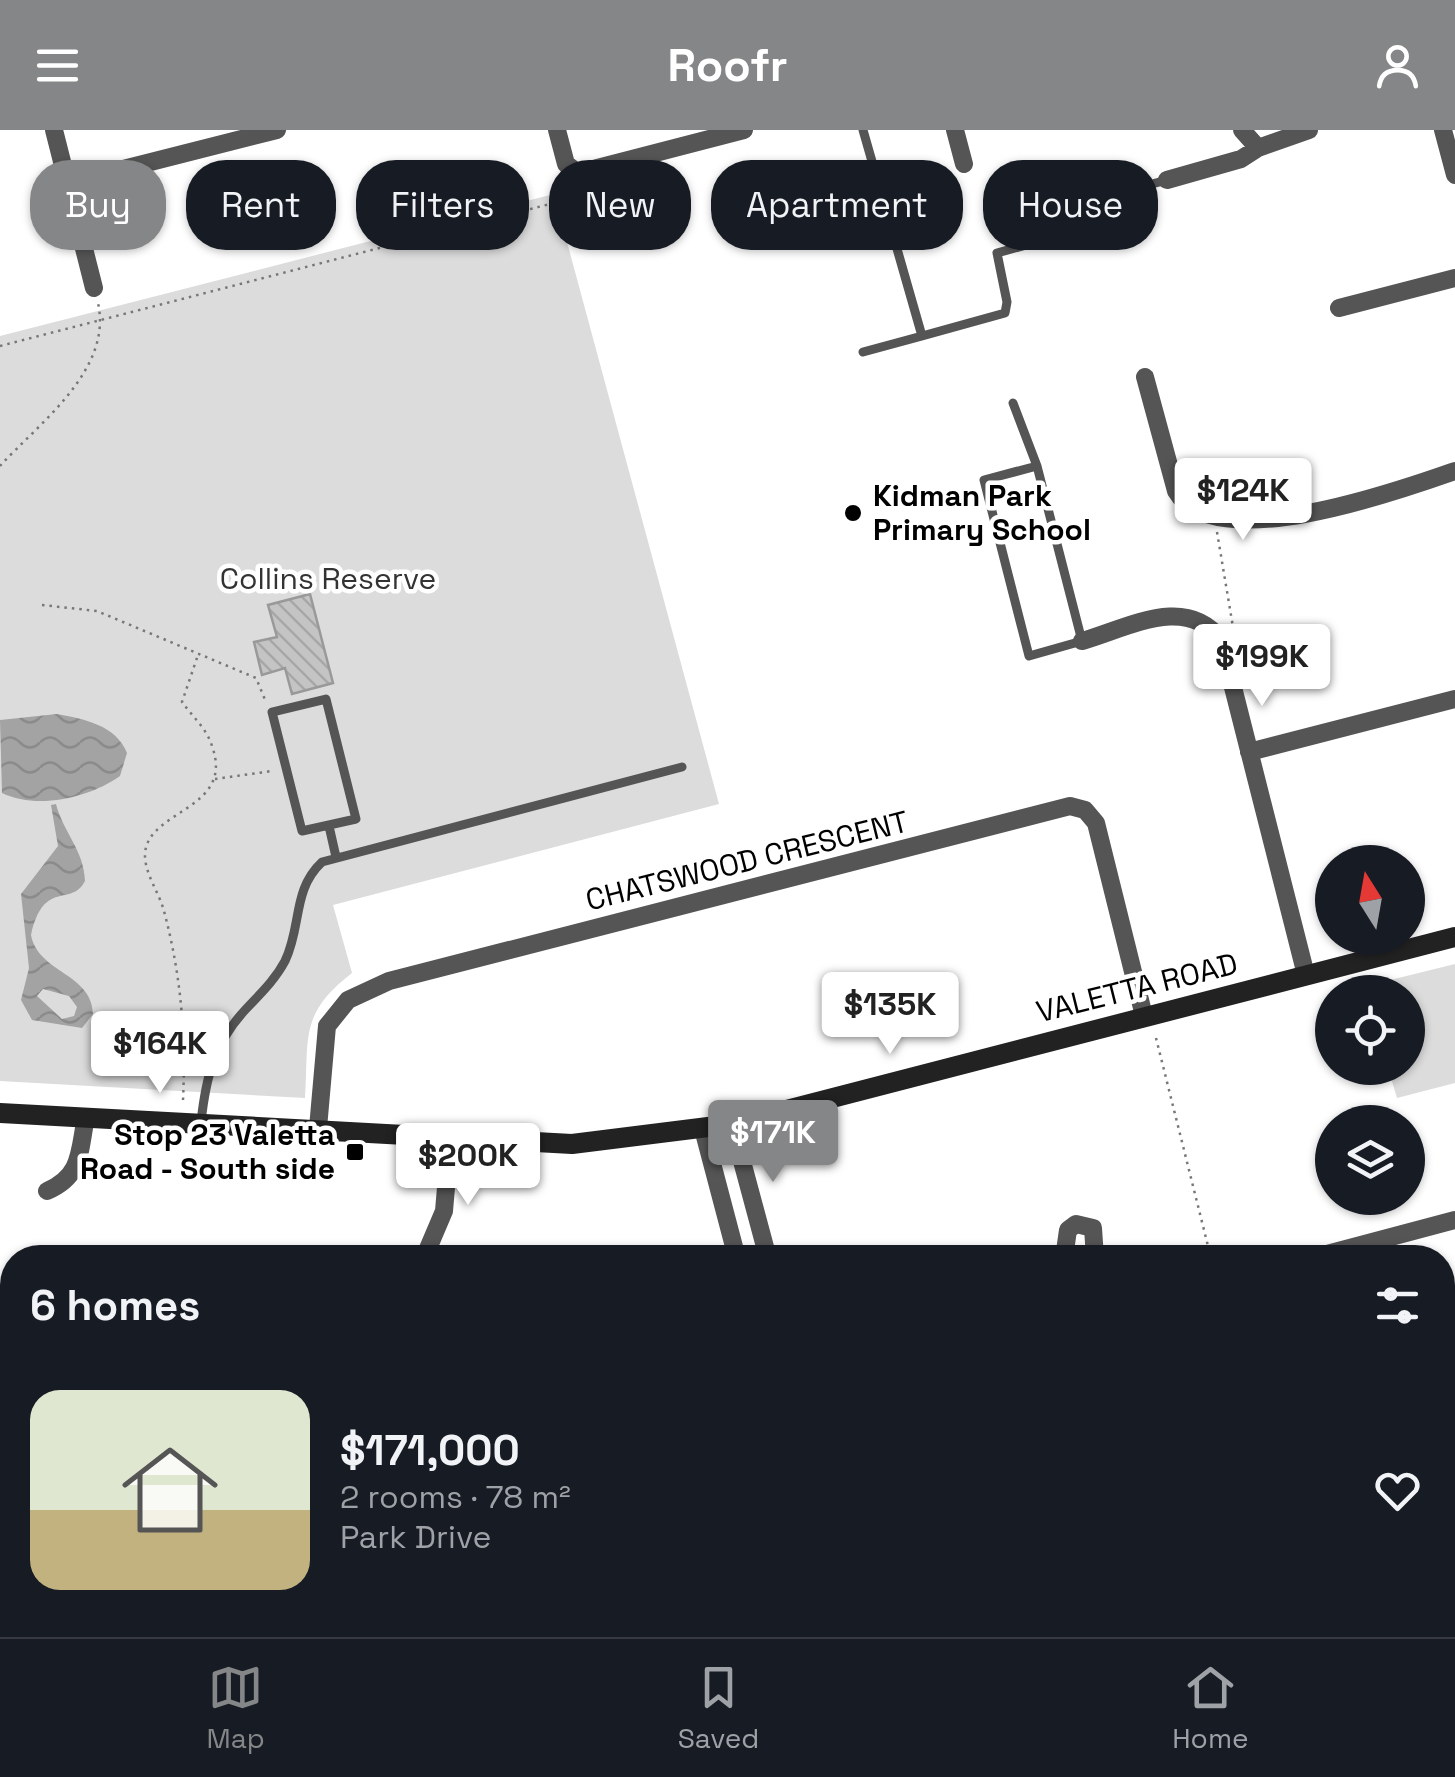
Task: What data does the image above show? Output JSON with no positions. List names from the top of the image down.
{
  "streets": {
    "street": ["CHATSWOOD CRESCENT", "VALETTA ROAD"]
  },
  "crossings": [
    ["CHATSWOOD CRESCENT", "VALETTA ROAD"]
  ],
  "parks": ["Collins Reserve"],
  "places": {
    "other": ["Kidman Park Primary School"],
    "transit": ["Stop 23 Valetta Road - South side"]
  },
  "north": "top",
  "page": {
    "header": "Roofr",
    "chip": [
      "Buy",
      "Rent",
      "Filters",
      "New",
      "Apartment",
      "House"
    ],
    "price": [
      "$124K",
      "$199K",
      "$135K",
      "$164K",
      "$171K",
      "$200K"
    ],
    "heading": "6 homes",
    "list": [
      {
        "name": "$171,000",
        "note": "2 rooms · 78 m² · Park Drive"
      }
    ],
    "tabs": ["Map", "Saved", "Home"]
  }
}
